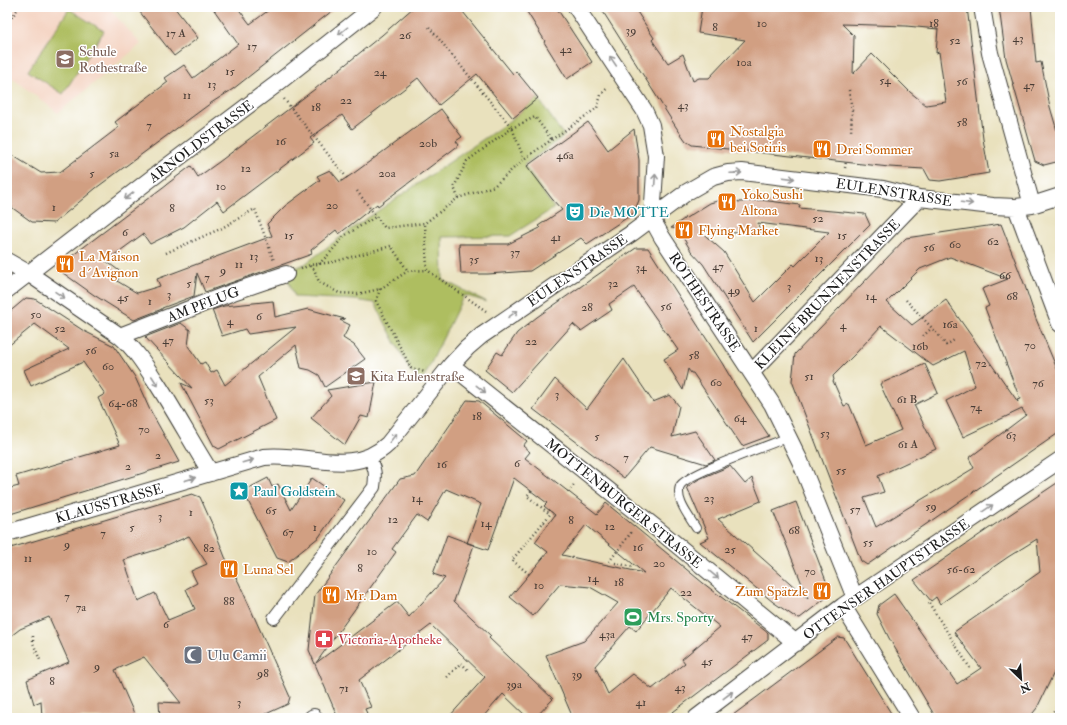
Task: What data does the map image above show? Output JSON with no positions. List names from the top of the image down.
{
  "streets": {
    "street": [
      "ARNOLDSTRASSE",
      "EULENSTRASSE",
      "KLEINE BRUNNENSTRASSE",
      "ROTHESTRASSE",
      "AM PFLUG",
      "KLAUSSTRASSE",
      "MOTTENBURGER STRASSE",
      "OTTENSER HAUPTSTRASSE"
    ]
  },
  "crossings": [
    ["EULENSTRASSE", "KLEINE BRUNNENSTRASSE"],
    ["EULENSTRASSE", "ROTHESTRASSE"],
    ["EULENSTRASSE", "KLAUSSTRASSE"],
    ["EULENSTRASSE", "MOTTENBURGER STRASSE"],
    ["KLEINE BRUNNENSTRASSE", "ROTHESTRASSE"],
    ["ROTHESTRASSE", "OTTENSER HAUPTSTRASSE"],
    ["MOTTENBURGER STRASSE", "OTTENSER HAUPTSTRASSE"]
  ],
  "one_way": [
    "ARNOLDSTRASSE",
    "EULENSTRASSE",
    "KLAUSSTRASSE",
    "MOTTENBURGER STRASSE",
    "OTTENSER HAUPTSTRASSE"
  ],
  "places": {
    "school or university": ["Schule Rothestraße", "Kita Eulenstraße"],
    "restaurant": [
      "Nostalgia bei Sotiris",
      "Drei Sommer",
      "Yoko Sushi Altona",
      "Flying Market",
      "La Maison d´Avignon",
      "Luna Sel",
      "Zum Spätzle",
      "Mr. Dam"
    ],
    "theatre": ["Die MOTTE"],
    "place": ["Paul Goldstein"],
    "sports": ["Mrs. Sporty"],
    "pharmacy": ["Victoria-Apotheke"],
    "mosque": ["Ulu Camii"]
  },
  "house_numbers": [
    "10",
    "18",
    "8",
    "39",
    "17 A",
    "26",
    "43",
    "52",
    "17",
    "42",
    "10a",
    "15",
    "24",
    "54",
    "56",
    "13",
    "47",
    "11",
    "22",
    "43",
    "18",
    "58",
    "7",
    "16",
    "20b",
    "5a",
    "46a",
    "12",
    "5",
    "20a",
    "10",
    "20",
    "1",
    "8",
    "52",
    "6",
    "15",
    "15",
    "41",
    "62",
    "60",
    "56",
    "37",
    "13",
    "13",
    "35",
    "11",
    "47",
    "34",
    "9",
    "66",
    "7",
    "5",
    "32",
    "3",
    "49",
    "3",
    "14",
    "68",
    "45",
    "1",
    "56",
    "28",
    "50",
    "6",
    "4",
    "16a",
    "4",
    "52",
    "1",
    "47",
    "22",
    "70",
    "16b",
    "56",
    "58",
    "72",
    "60",
    "51",
    "60",
    "76",
    "3",
    "61 B",
    "53",
    "64-68",
    "74",
    "18",
    "64",
    "70",
    "53",
    "63",
    "5",
    "61 A",
    "2",
    "7",
    "6",
    "16",
    "2",
    "55",
    "14",
    "23",
    "59",
    "57",
    "65",
    "1",
    "3",
    "12",
    "8",
    "14",
    "12",
    "5",
    "1",
    "68",
    "67",
    "7",
    "55",
    "9",
    "16",
    "82",
    "25",
    "10",
    "11",
    "20",
    "8",
    "56-62",
    "70",
    "14",
    "18",
    "10",
    "22",
    "7",
    "88",
    "7a",
    "6",
    "43a",
    "47",
    "45",
    "9",
    "98",
    "39",
    "8",
    "39a",
    "43",
    "71",
    "3",
    "41"
  ],
  "north": "bottom right"
}
